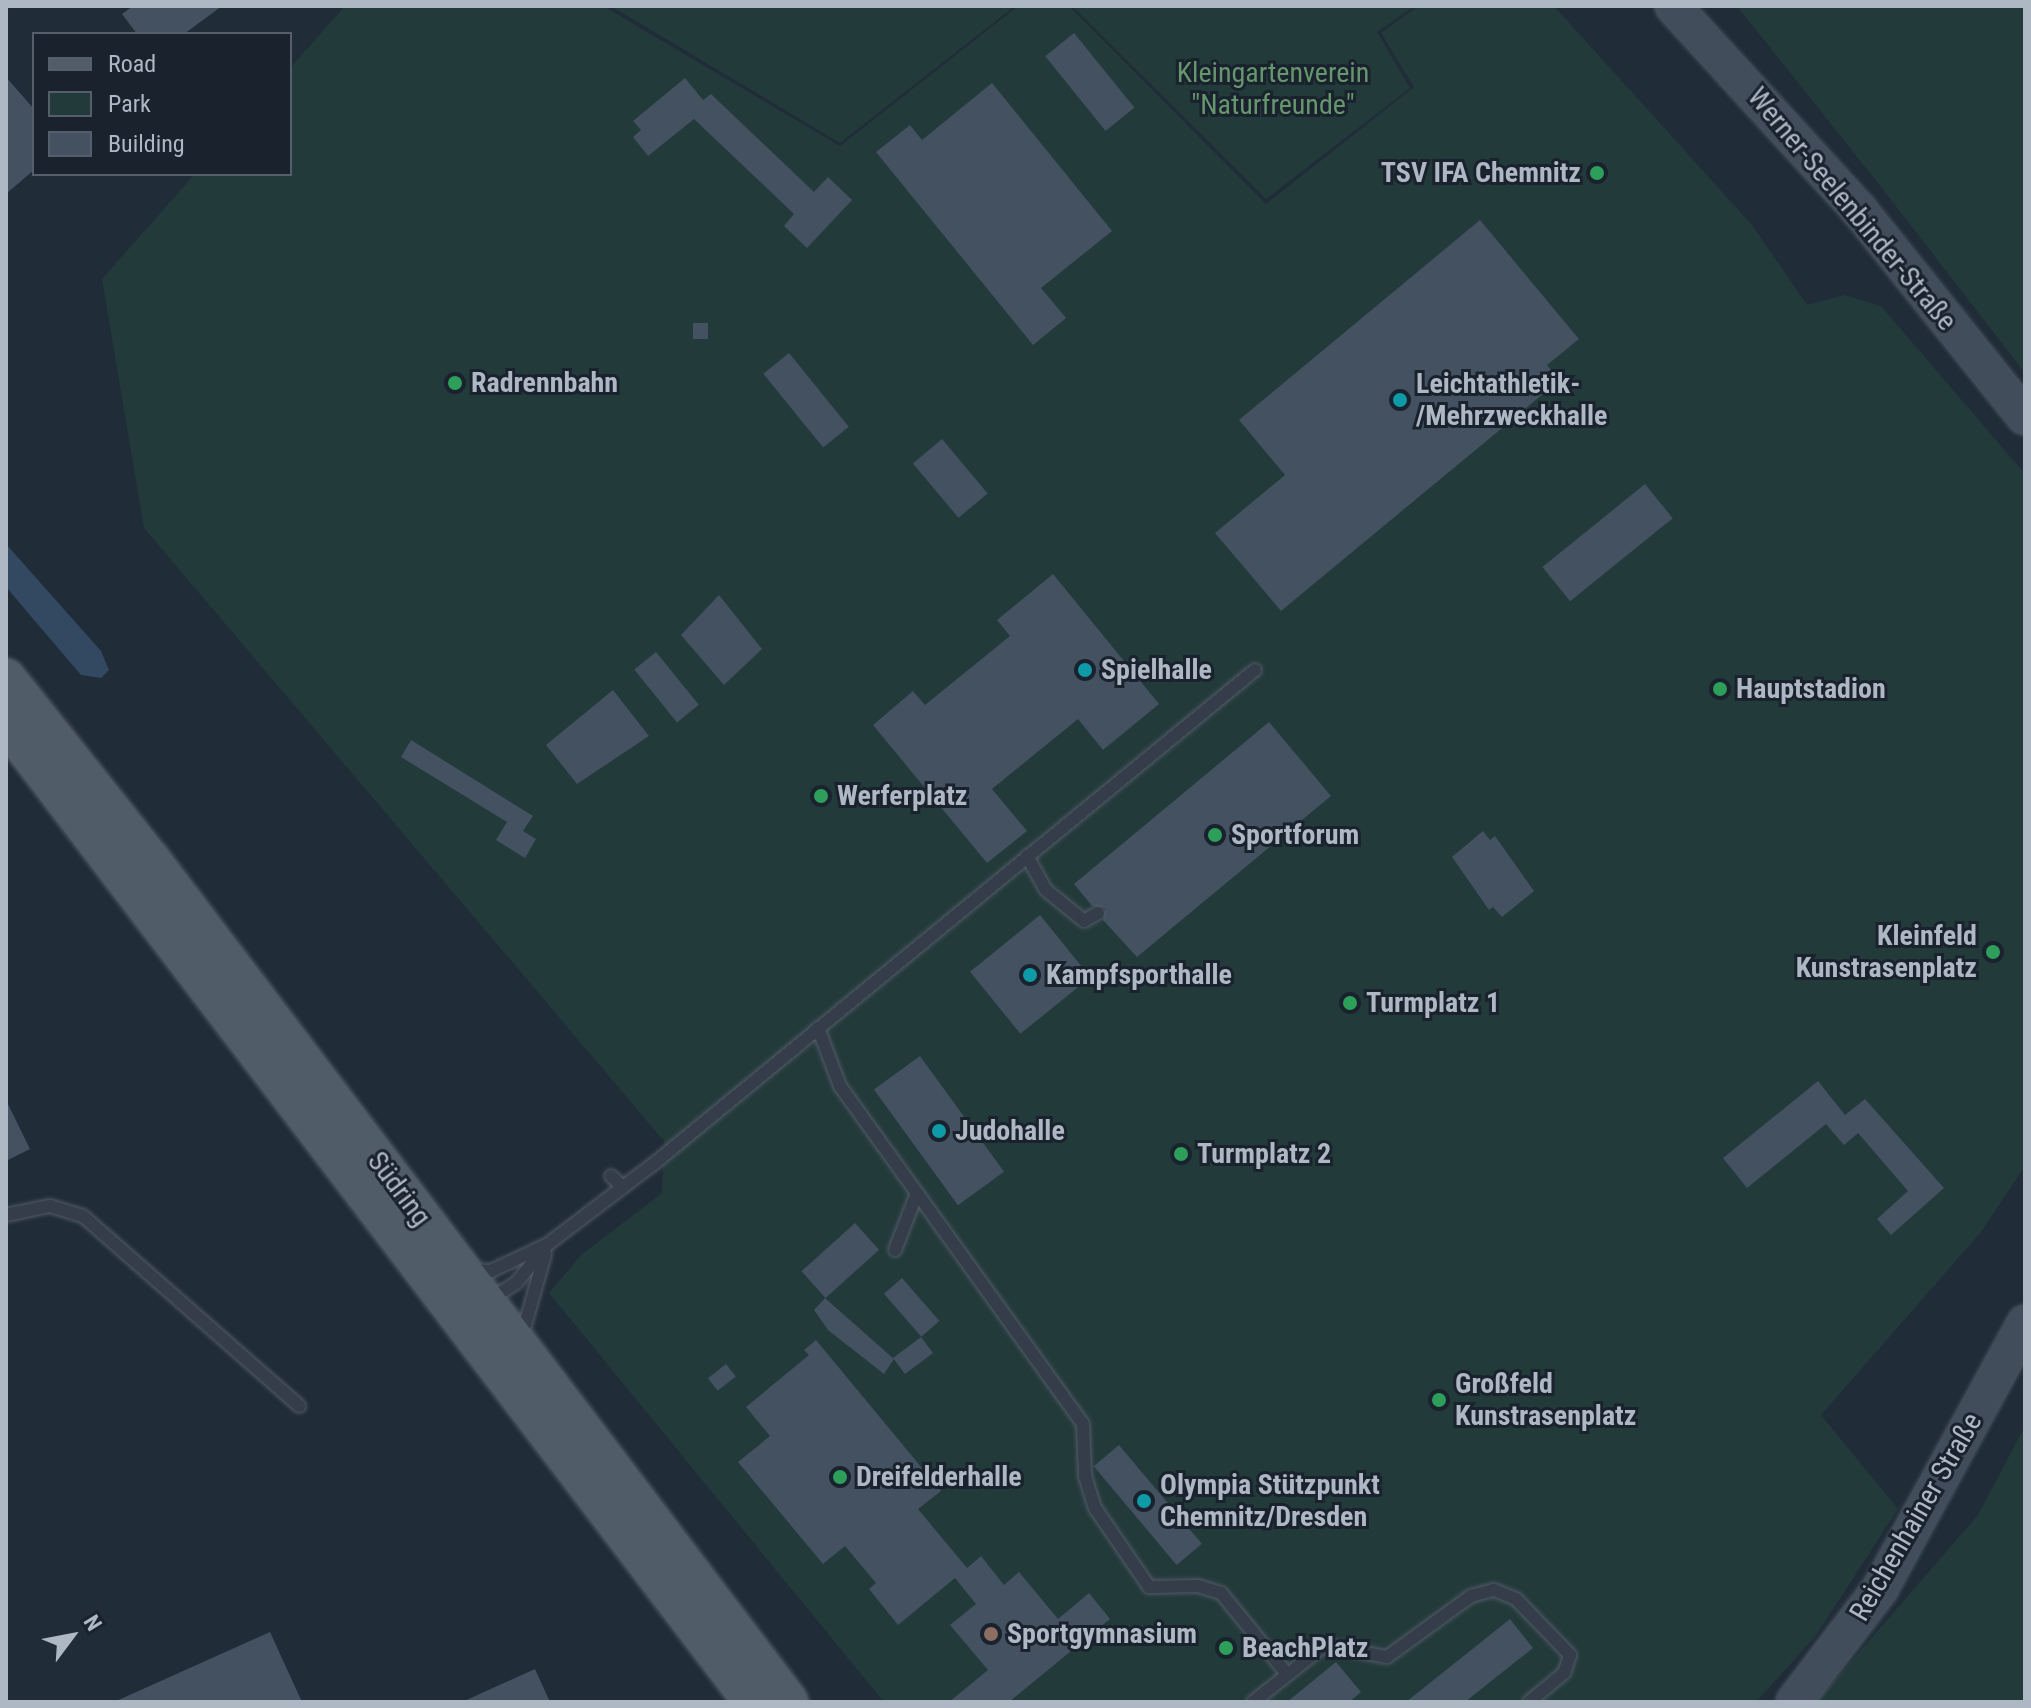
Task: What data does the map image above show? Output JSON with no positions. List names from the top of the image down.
{
  "streets": {
    "main road": ["Werner-Seelenbinder-Straße", "Südring", "Reichenhainer Straße"]
  },
  "parks": ["Kleingartenverein \"Naturfreunde\""],
  "places": [
    "TSV IFA Chemnitz",
    "Radrennbahn",
    "Leichtathletik- /Mehrzweckhalle",
    "Spielhalle",
    "Hauptstadion",
    "Werferplatz",
    "Sportforum",
    "Kleinfeld Kunstrasenplatz",
    "Kampfsporthalle",
    "Turmplatz 1",
    "Judohalle",
    "Turmplatz 2",
    "Großfeld Kunstrasenplatz",
    "Dreifelderhalle",
    "Olympia Stützpunkt Chemnitz/Dresden",
    "Sportgymnasium",
    "BeachPlatz"
  ],
  "legend": ["Road", "Park", "Building"],
  "north": "top right"
}
